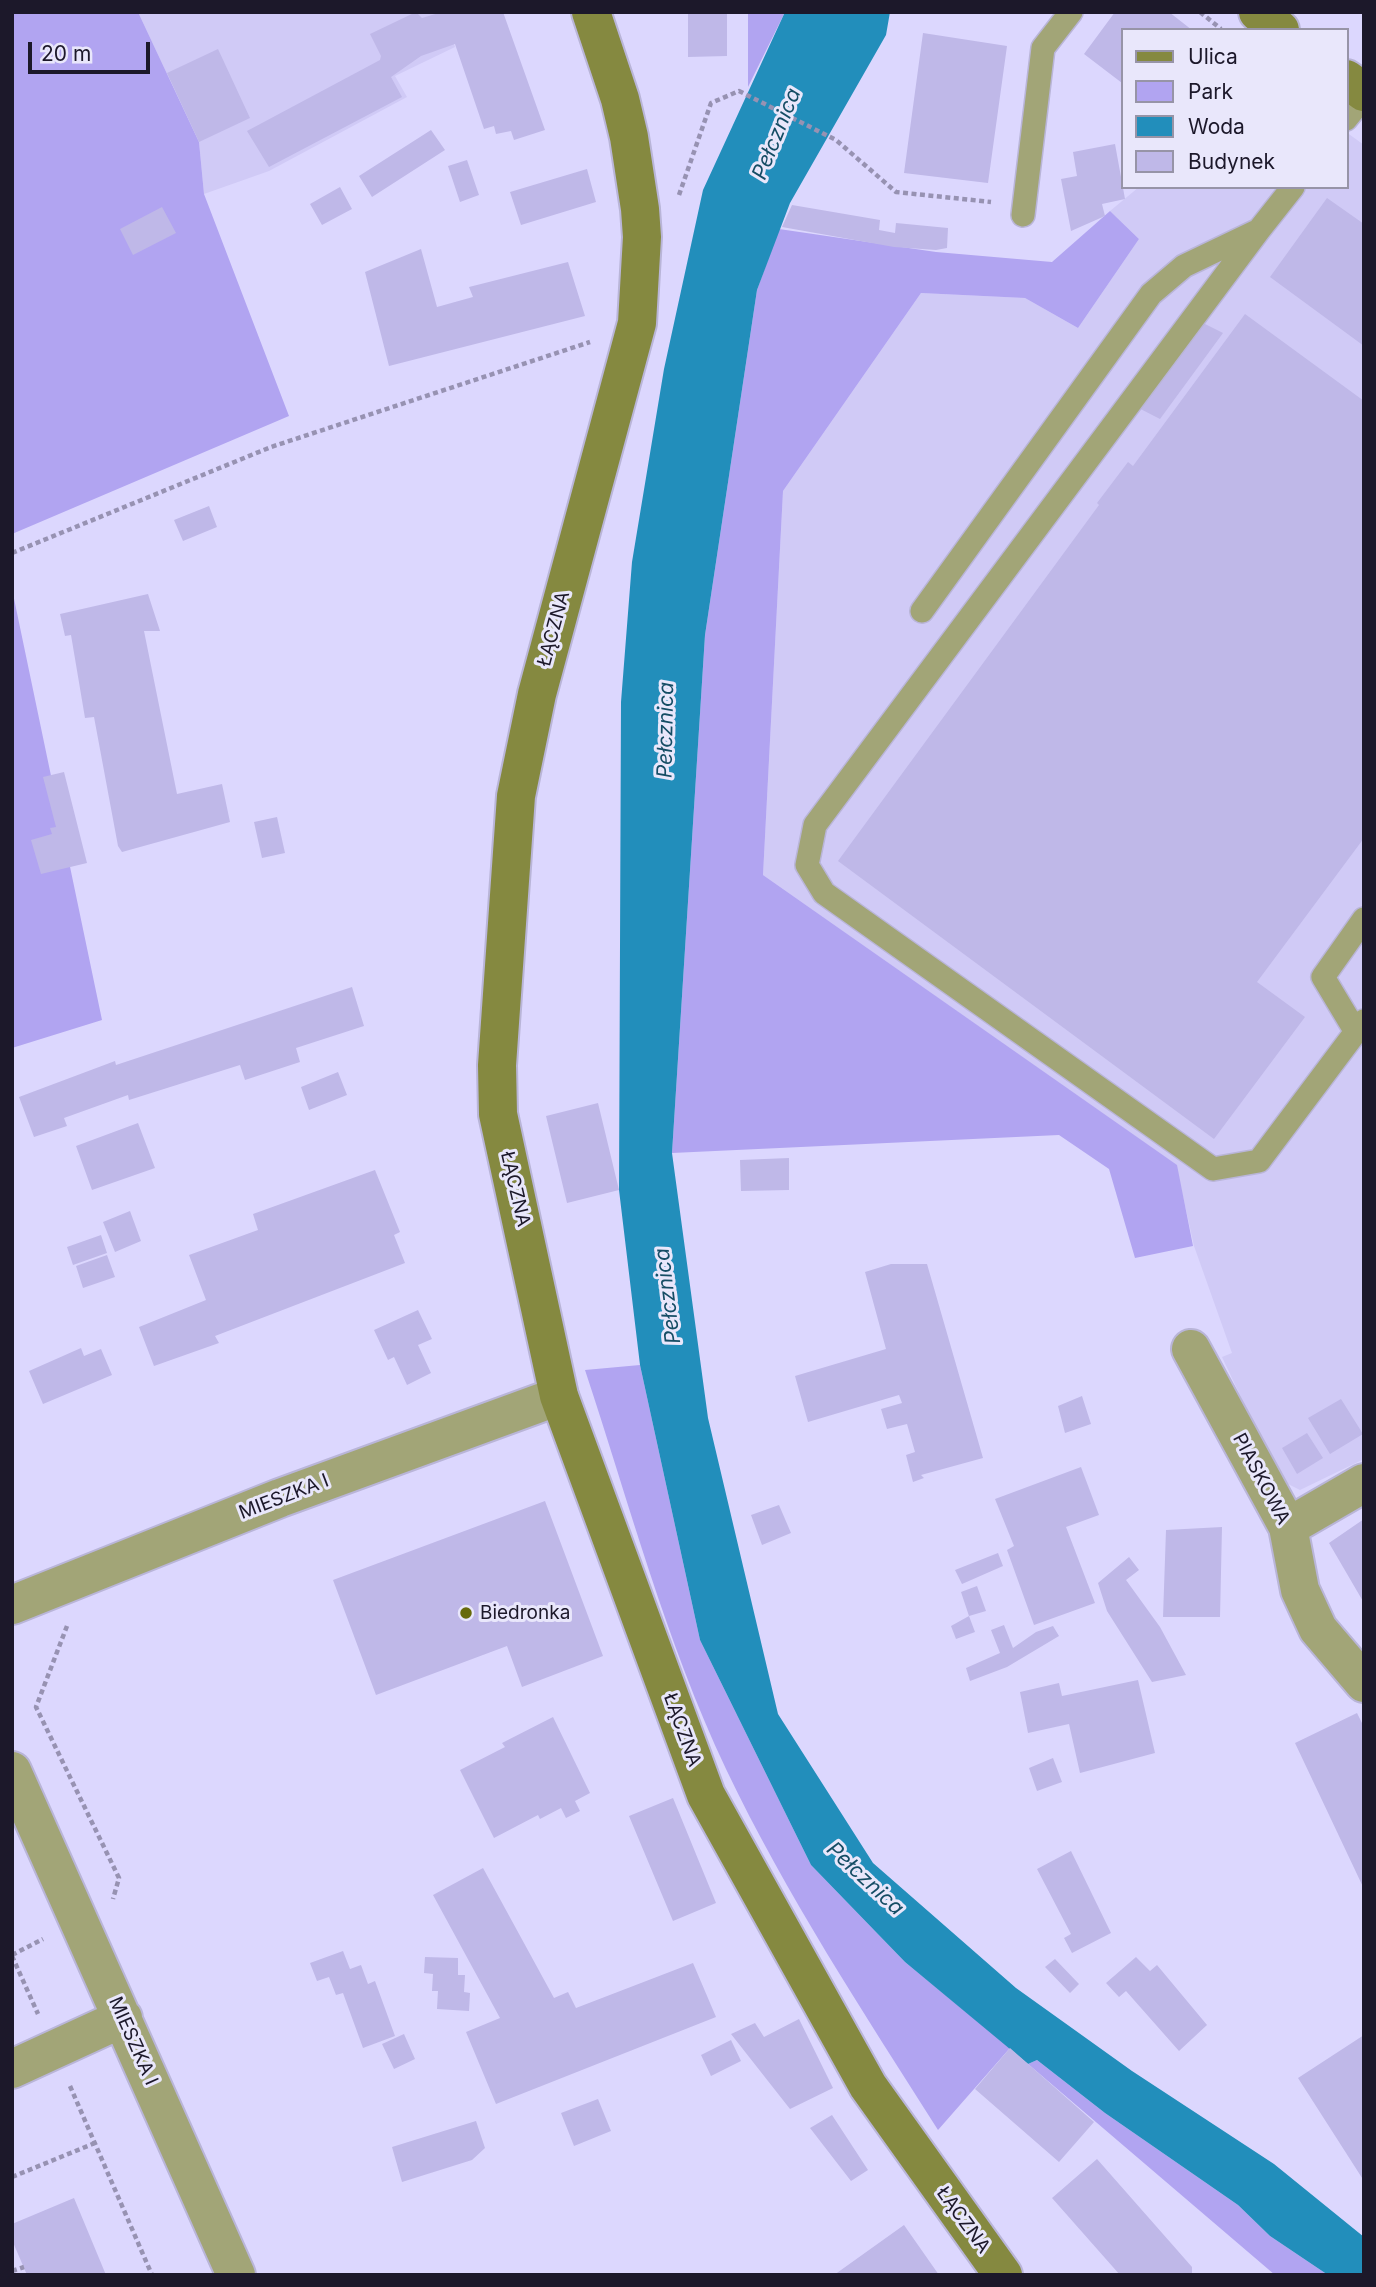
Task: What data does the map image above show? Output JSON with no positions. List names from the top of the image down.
{
  "streets": {
    "street": ["ŁĄCZNA", "PIASKOWA", "MIESZKA I"]
  },
  "crossings": [
    ["ŁĄCZNA", "MIESZKA I"]
  ],
  "water": ["Pełcznica"],
  "places": ["Biedronka"],
  "legend": [
    "Ulica",
    "Park",
    "Woda",
    "Budynek"
  ],
  "scale_bar": "20 m"
}
